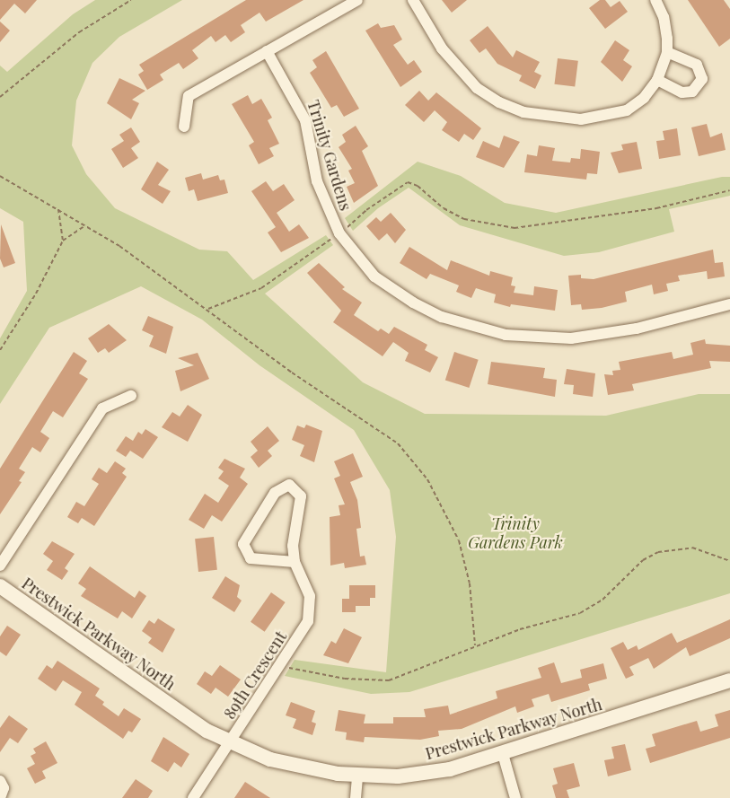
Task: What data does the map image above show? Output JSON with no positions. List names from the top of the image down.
{
  "streets": {
    "street": ["Trinity Gardens", "Prestwick Parkway North", "89th Crescent"]
  },
  "crossings": [
    ["Prestwick Parkway North", "89th Crescent"]
  ],
  "parks": ["Trinity Gardens Park"]
}
